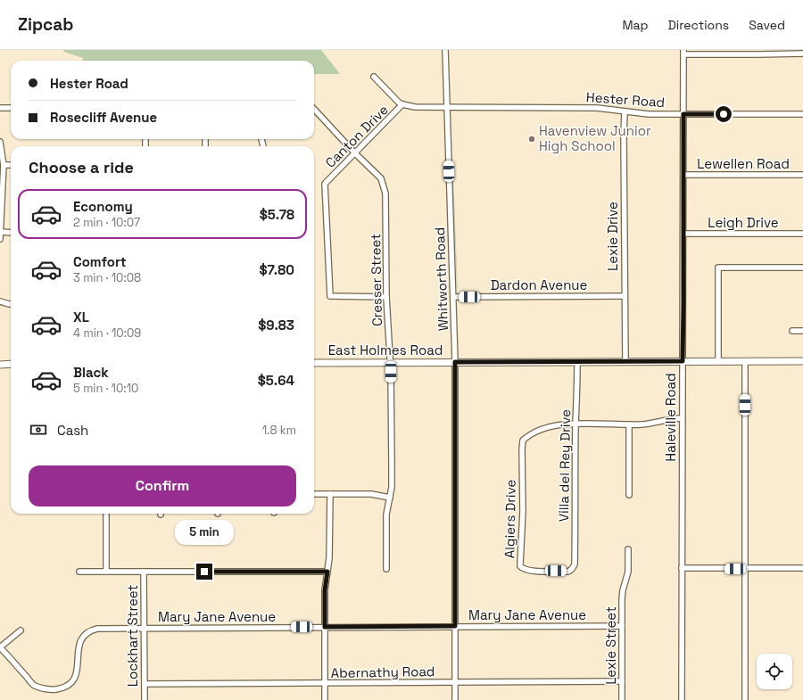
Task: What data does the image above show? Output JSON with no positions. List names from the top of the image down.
{
  "streets": {
    "main road": ["East Holmes Road"],
    "street": [
      "Hester Road",
      "Canton Drive",
      "Lewellen Road",
      "Leigh Drive",
      "Lexie Drive",
      "Whitworth Road",
      "Cresser Street",
      "Dardon Avenue",
      "Haleville Road",
      "Villa del Rey Drive",
      "Algiers Drive",
      "Mary Jane Avenue",
      "Lockhart Street",
      "Lexie Street",
      "Abernathy Road"
    ]
  },
  "crossings": [
    ["Hester Road", "Canton Drive"],
    ["Hester Road", "Lexie Drive"],
    ["Hester Road", "Whitworth Road"],
    ["Hester Road", "Haleville Road"],
    ["Canton Drive", "Cresser Street"],
    ["Lewellen Road", "Haleville Road"],
    ["Leigh Drive", "Haleville Road"],
    ["Lexie Drive", "Dardon Avenue"],
    ["Lexie Drive", "East Holmes Road"],
    ["Whitworth Road", "Dardon Avenue"],
    ["Whitworth Road", "East Holmes Road"],
    ["Whitworth Road", "Mary Jane Avenue"],
    ["Whitworth Road", "Abernathy Road"],
    ["Cresser Street", "East Holmes Road"],
    ["East Holmes Road", "Haleville Road"],
    ["East Holmes Road", "Villa del Rey Drive"],
    ["Villa del Rey Drive", "Algiers Drive"],
    ["Mary Jane Avenue", "Lockhart Street"],
    ["Mary Jane Avenue", "Lexie Street"],
    ["Lockhart Street", "Abernathy Road"],
    ["Lexie Street", "Abernathy Road"]
  ],
  "places": ["Havenview Junior High School"],
  "page": {
    "header": "Zipcab",
    "nav": ["Map", "Directions", "Saved"],
    "banner": ["Hester Road", "Rosecliff Avenue"],
    "heading": "Choose a ride",
    "list": [
      {
        "name": "Economy",
        "note": "2 min · 10:07",
        "value": "$5.78"
      },
      {
        "name": "Comfort",
        "note": "3 min · 10:08",
        "value": "$7.80"
      },
      {
        "name": "XL",
        "note": "4 min · 10:09",
        "value": "$9.83"
      },
      {
        "name": "Black",
        "note": "5 min · 10:10",
        "value": "$5.64"
      }
    ],
    "pay": ["Cash", "1.8 km"],
    "buttons": "Confirm",
    "bubble": "5 min"
  }
}
